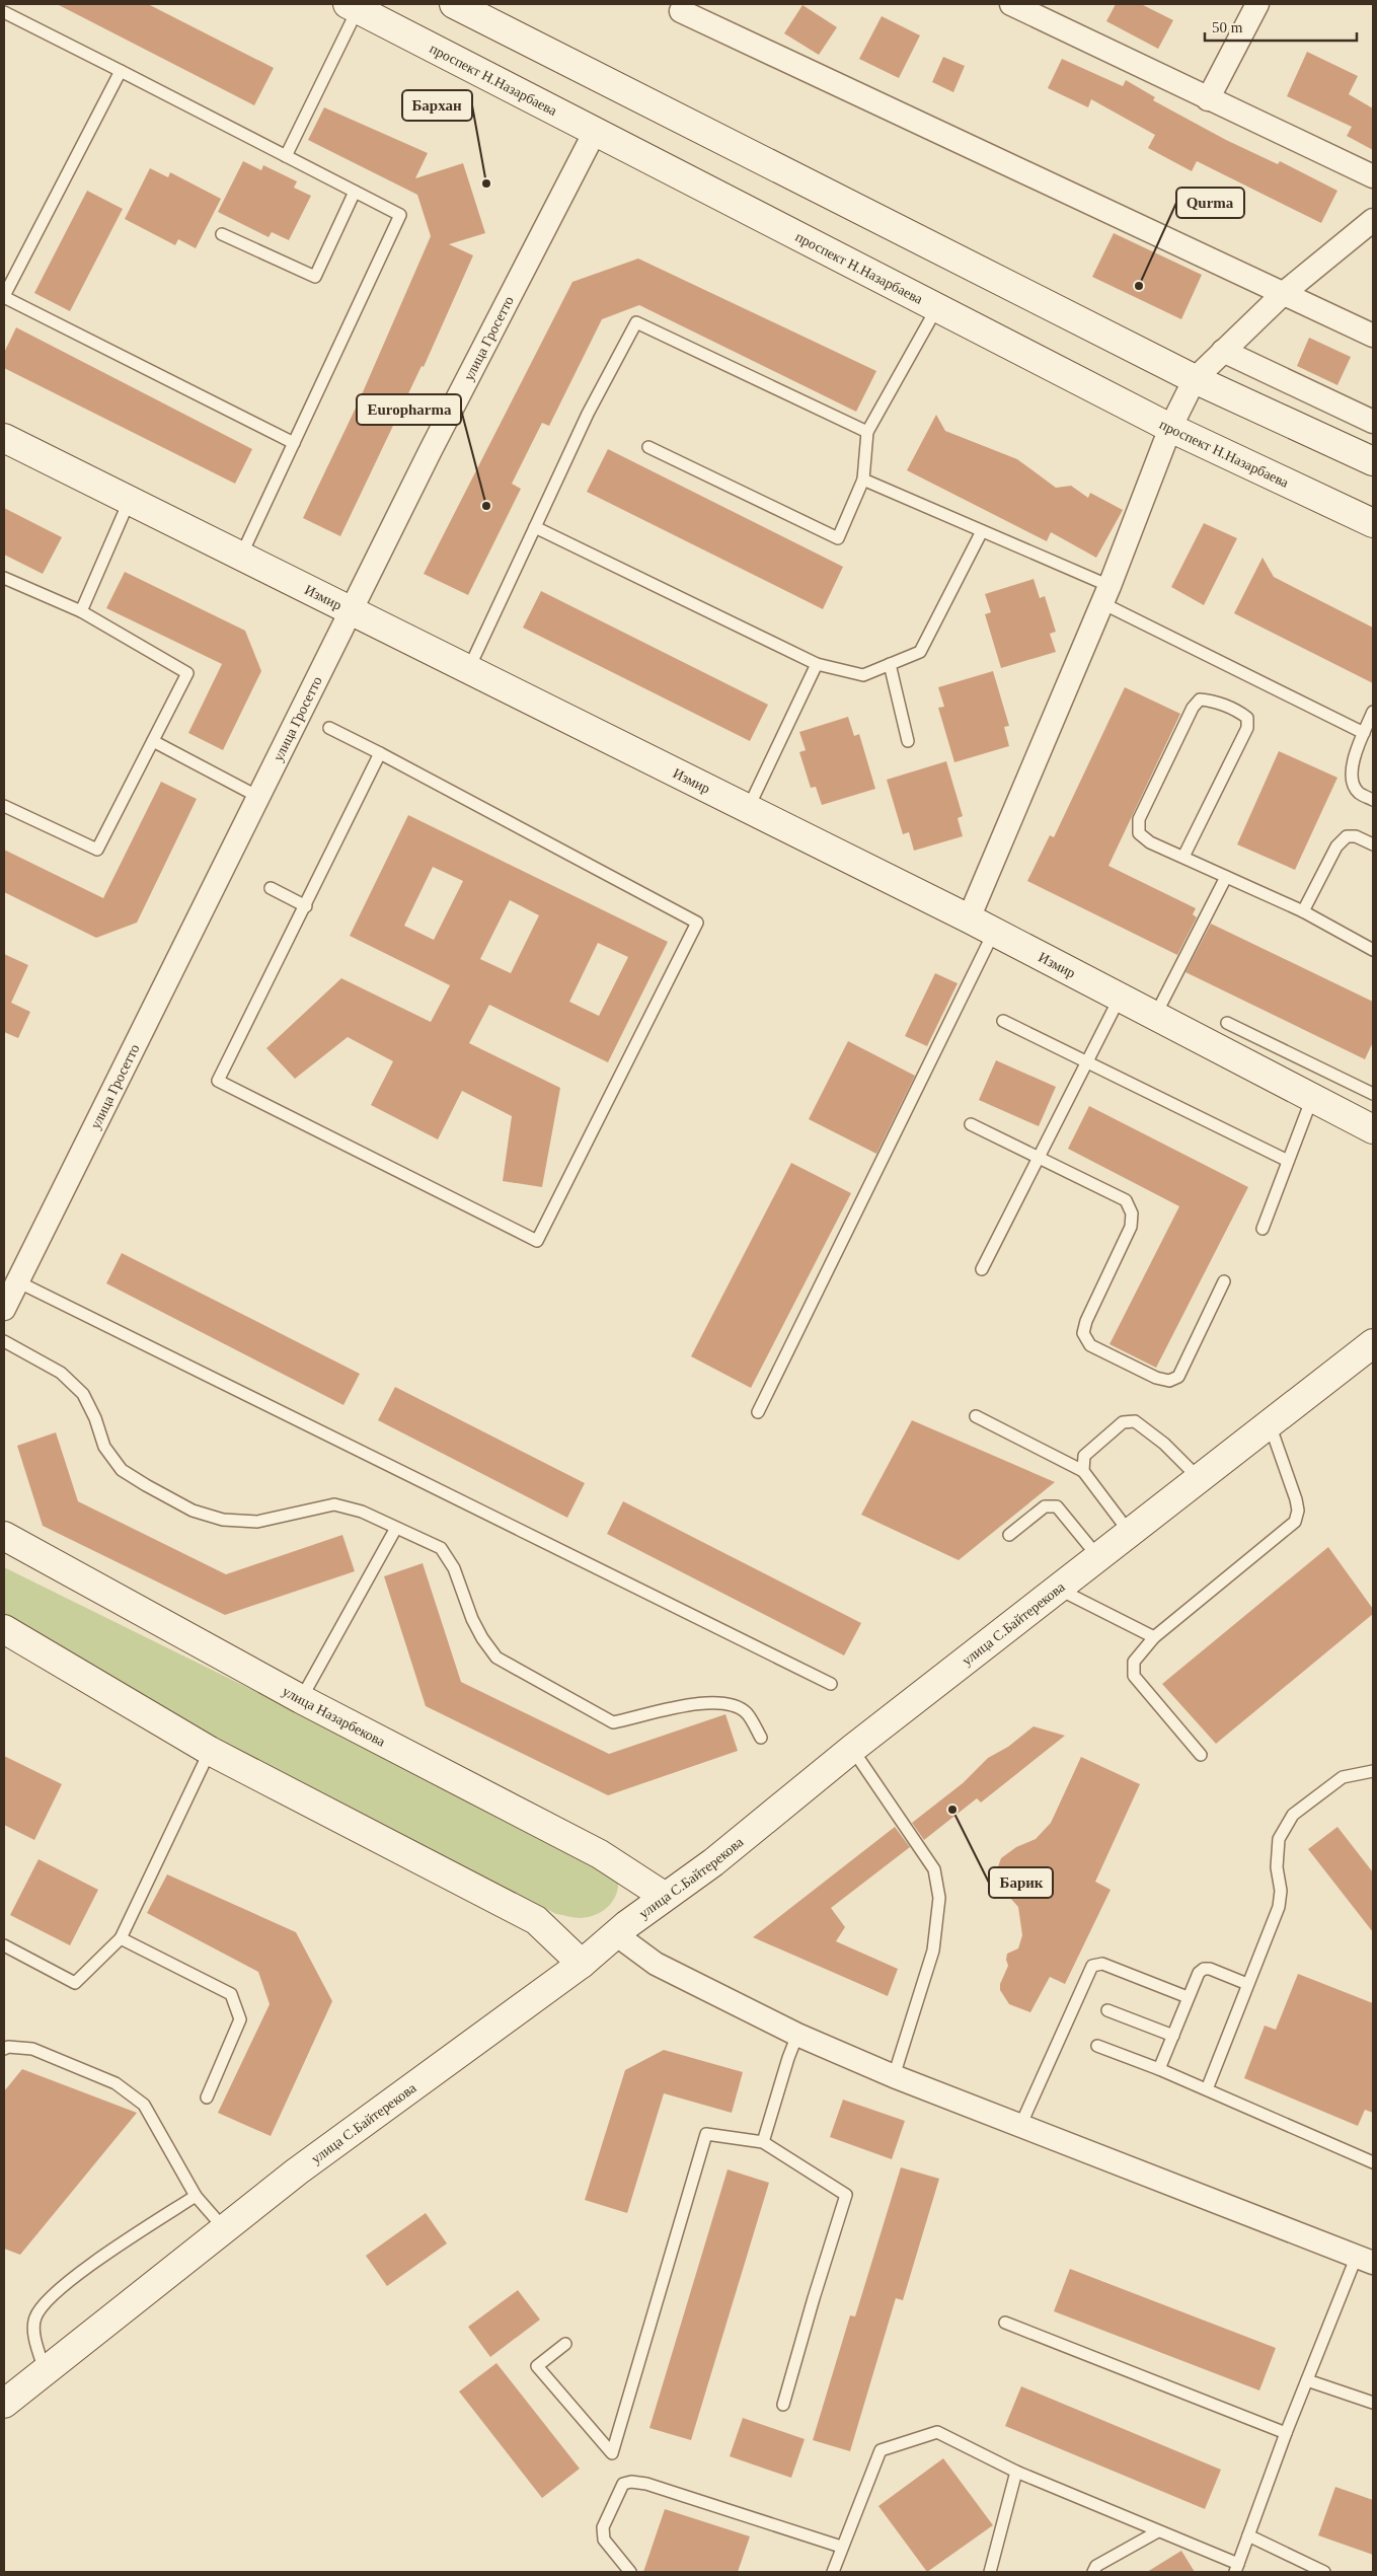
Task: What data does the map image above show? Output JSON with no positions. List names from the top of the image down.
{
  "streets": {
    "main road": [
      "проспект Н.Назарбаева",
      "Измир",
      "улица С.Байтерекова",
      "улица Назарбекова"
    ],
    "street": ["улица Гросетто"]
  },
  "crossings": [
    ["проспект Н.Назарбаева", "улица Гросетто"],
    ["улица Гросетто", "Измир"],
    ["улица С.Байтерекова", "улица Назарбекова"]
  ],
  "places": [
    "Бархан",
    "Qurma",
    "Europharma",
    "Барик"
  ],
  "scale_bar": "50 m"
}
